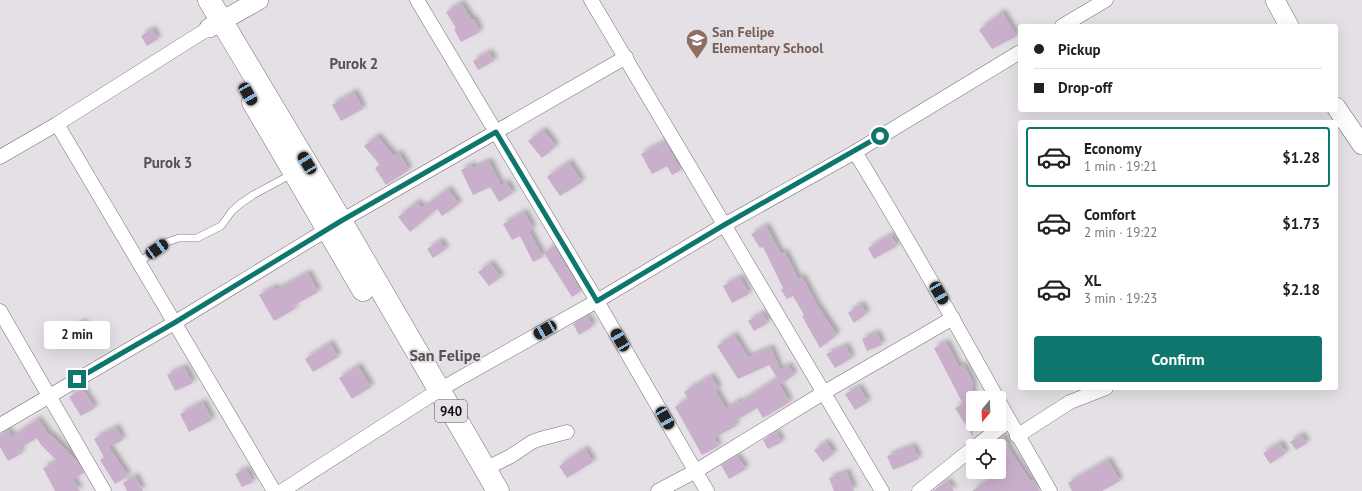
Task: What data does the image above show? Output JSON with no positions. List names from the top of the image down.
{
  "streets": {
    "highway": ["940"]
  },
  "districts": ["Purok 2", "Purok 3", "San Felipe"],
  "places": {
    "school or university": ["San Felipe Elementary School"]
  },
  "north": "bottom",
  "page": {
    "banner": ["Pickup", "Drop-off"],
    "list": [
      {
        "name": "Economy",
        "note": "1 min · 19:21",
        "value": "$1.28"
      },
      {
        "name": "Comfort",
        "note": "2 min · 19:22",
        "value": "$1.73"
      },
      {
        "name": "XL",
        "note": "3 min · 19:23",
        "value": "$2.18"
      }
    ],
    "bubble": "2 min",
    "buttons": "Confirm"
  }
}
